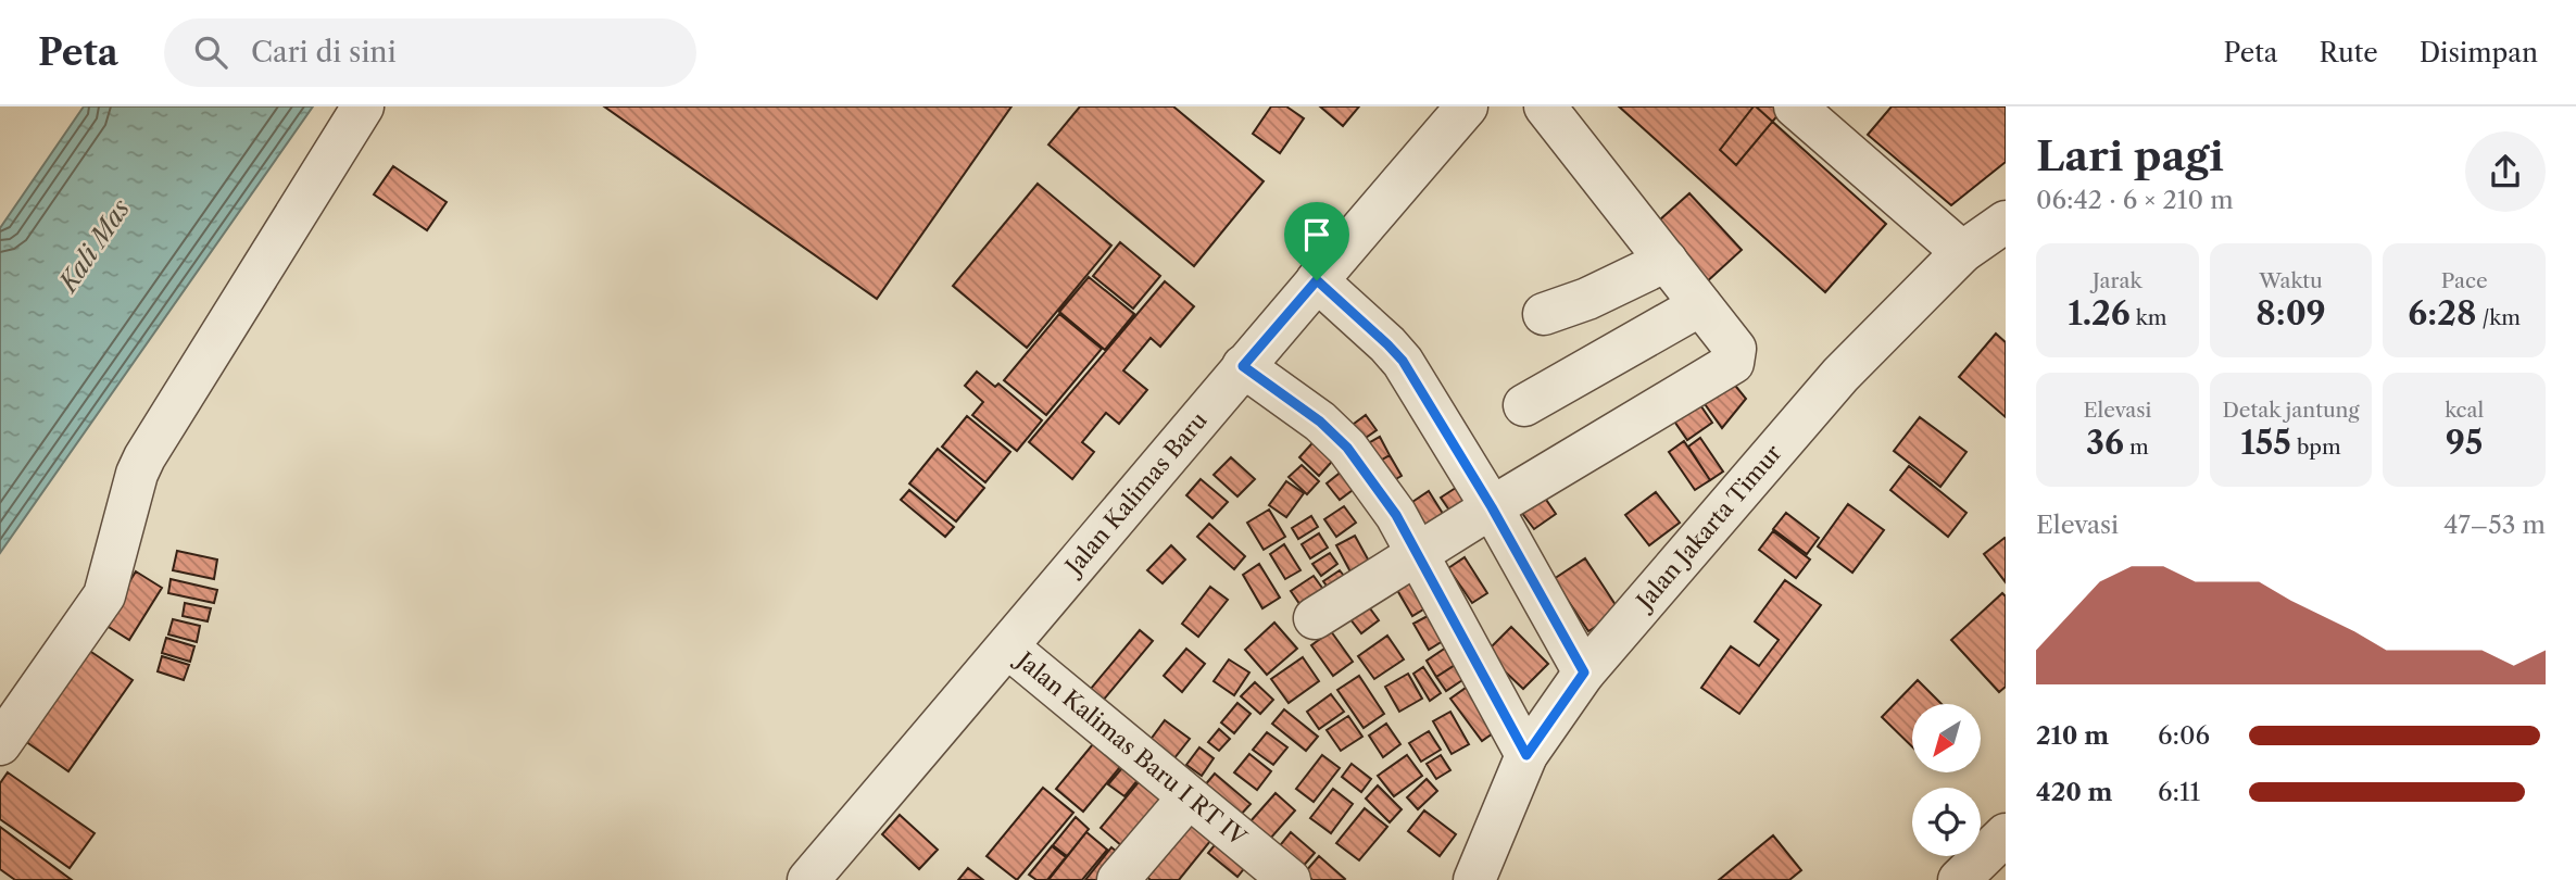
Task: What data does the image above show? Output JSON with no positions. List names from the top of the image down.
{
  "streets": {
    "street": ["Jalan Kalimas Baru", "Jalan Jakarta Timur", "Jalan Kalimas Baru I RT IV"]
  },
  "crossings": [
    ["Jalan Kalimas Baru", "Jalan Kalimas Baru I RT IV"]
  ],
  "water": ["Kali Mas"],
  "north": "bottom left",
  "page": {
    "header": "Peta",
    "search": "Cari di sini",
    "nav": ["Peta", "Rute", "Disimpan"],
    "heading": ["Lari pagi", "06:42 · 6 × 210 m"],
    "stats": [
      ["Jarak", "1.26 km"],
      ["Waktu", "8:09"],
      ["Pace", "6:28 /km"],
      ["Elevasi", "36 m"],
      ["Detak jantung", "155 bpm"],
      ["kcal", "95"]
    ],
    "chart": ["Elevasi", "47–53 m"],
    "list": [
      {
        "name": "210 m",
        "note": "6:06"
      },
      {
        "name": "420 m",
        "note": "6:11"
      }
    ]
  }
}
